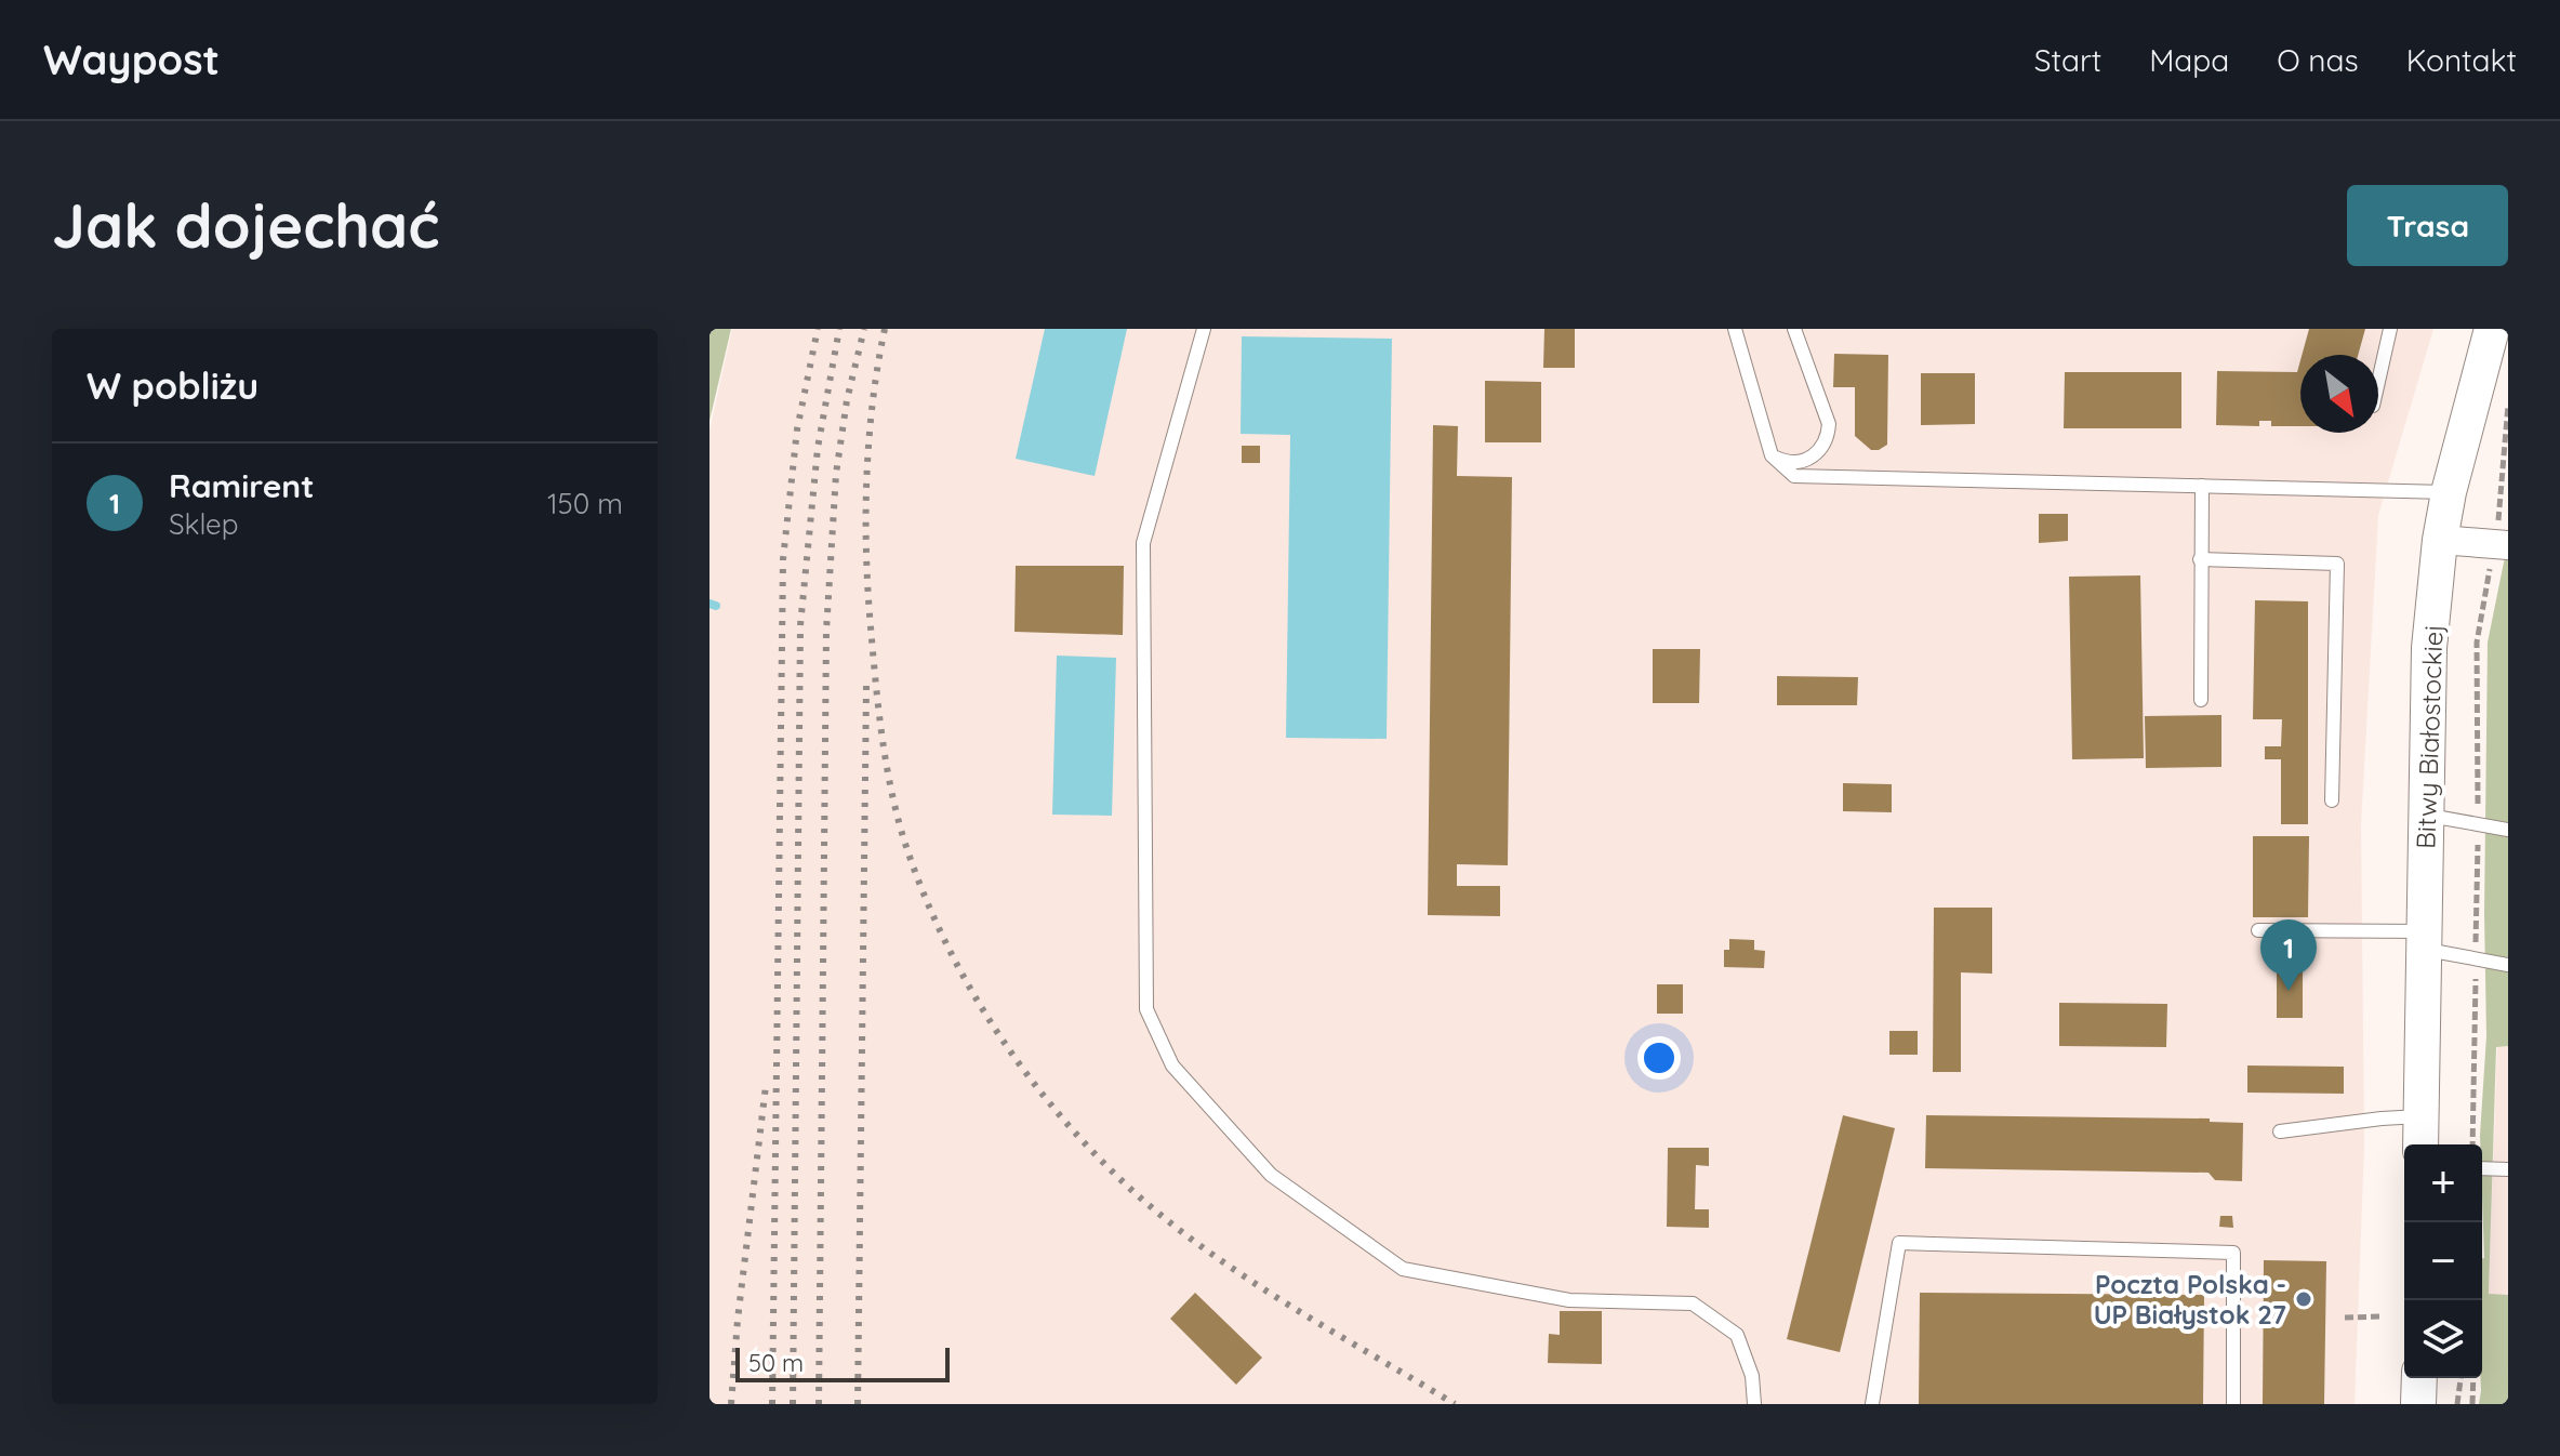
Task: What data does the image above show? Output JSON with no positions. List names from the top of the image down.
{
  "streets": {
    "street": ["Bitwy Białostockiej"]
  },
  "places": ["Poczta Polska - UP Białystok 27"],
  "scale_bar": "50 m",
  "north": "bottom right",
  "page": {
    "header": "Waypost",
    "nav": [
      "Start",
      "Mapa",
      "O nas",
      "Kontakt"
    ],
    "buttons": "Trasa",
    "title": "Jak dojechać",
    "heading": "W pobliżu",
    "list": [
      {
        "mark": "1",
        "name": "Ramirent",
        "note": "Sklep",
        "value": "150 m"
      }
    ],
    "pins": "1",
    "map_buttons": ["+", "−"],
    "scale": "50 m"
  }
}
